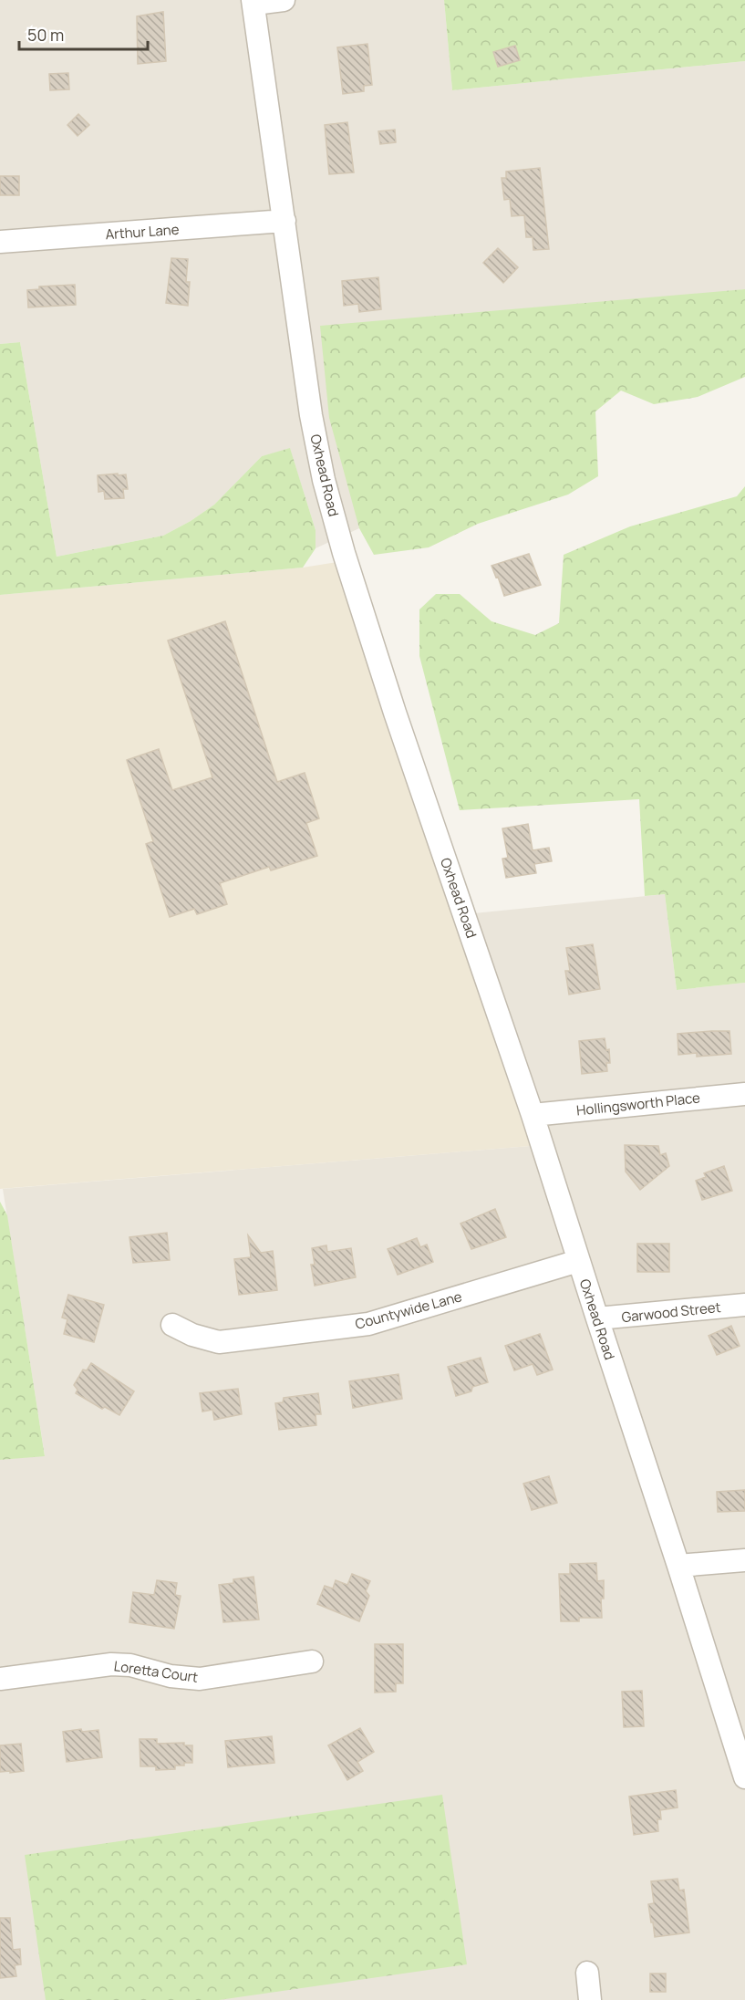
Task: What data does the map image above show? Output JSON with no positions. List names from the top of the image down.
{
  "streets": {
    "street": [
      "Arthur Lane",
      "Oxhead Road",
      "Hollingsworth Place",
      "Countywide Lane",
      "Garwood Street",
      "Loretta Court"
    ]
  },
  "crossings": [
    ["Arthur Lane", "Oxhead Road"],
    ["Oxhead Road", "Hollingsworth Place"],
    ["Oxhead Road", "Countywide Lane"],
    ["Oxhead Road", "Garwood Street"]
  ],
  "scale_bar": "50 m"
}
